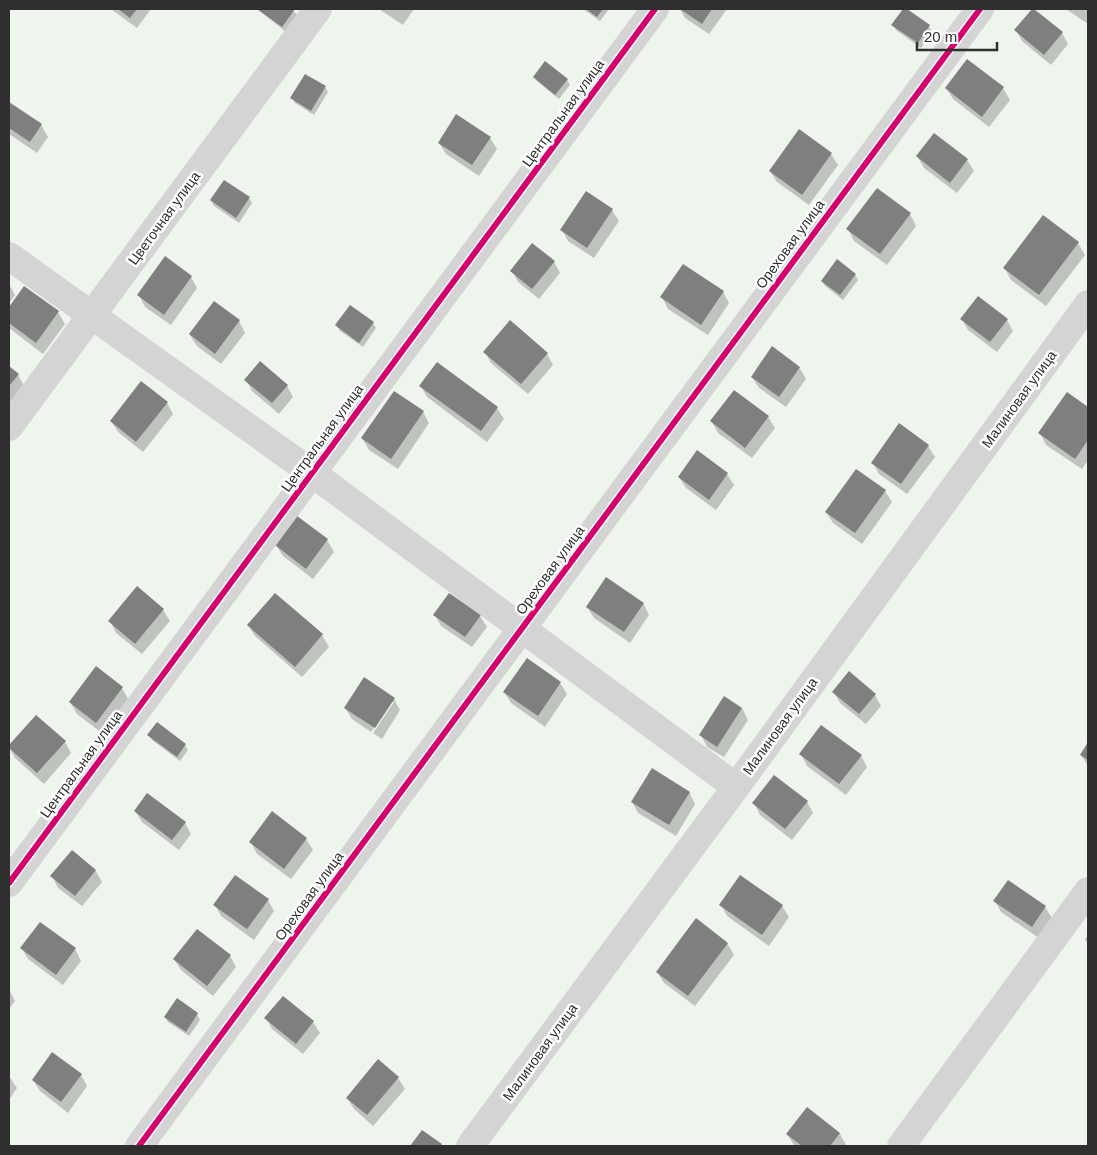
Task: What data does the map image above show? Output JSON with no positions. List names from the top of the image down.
{
  "streets": {
    "street": [
      "Центральная улица",
      "Цветочная улица",
      "Ореховая улица",
      "Малиновая улица"
    ]
  },
  "scale_bar": "20 m"
}
